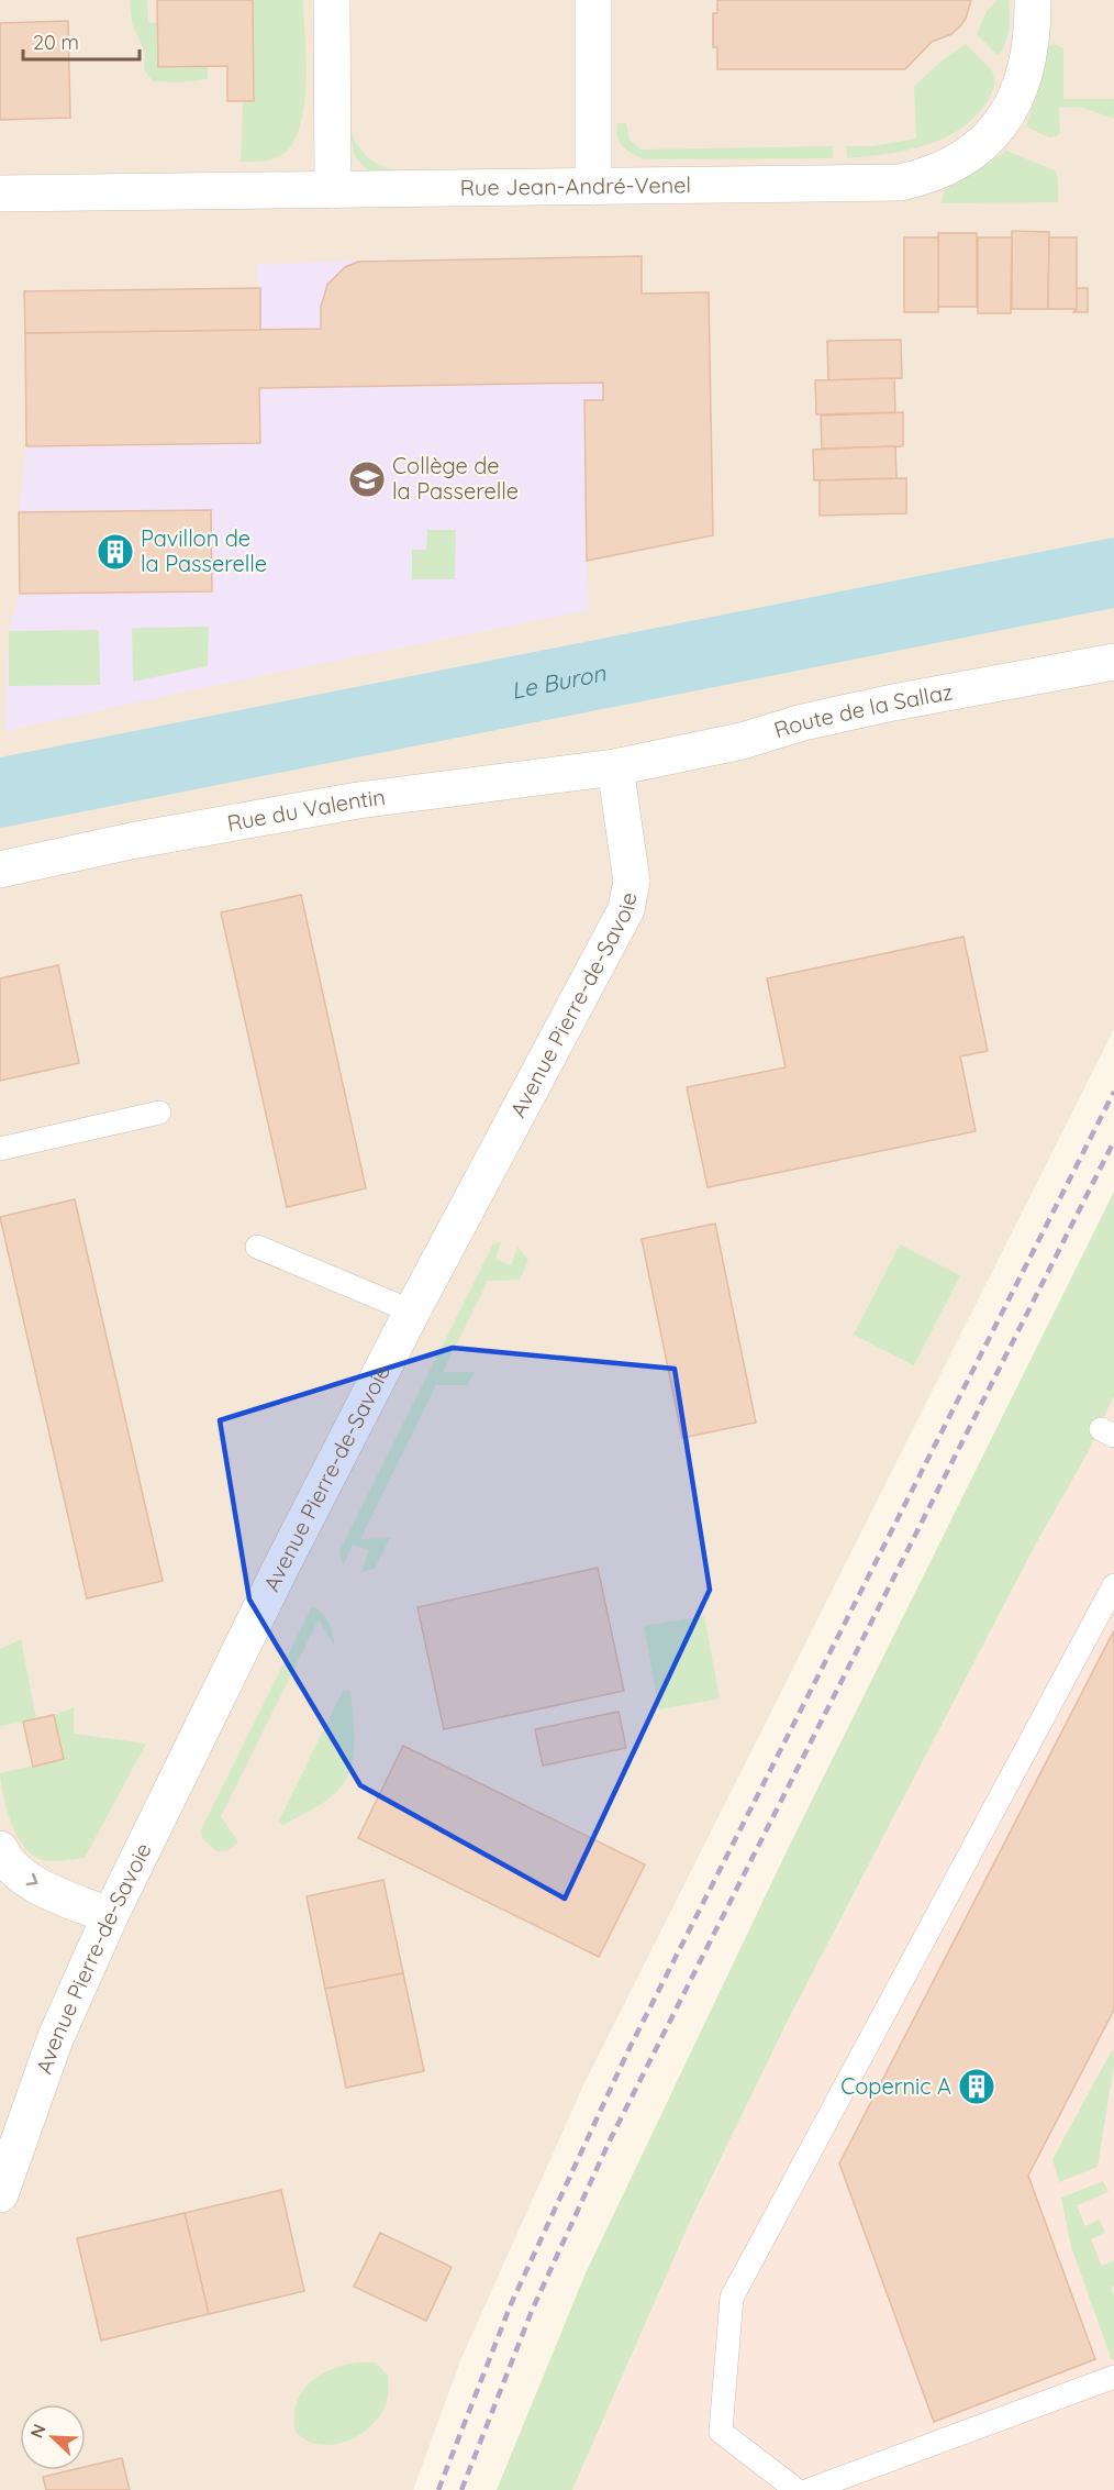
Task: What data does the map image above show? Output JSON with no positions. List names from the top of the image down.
{
  "streets": {
    "street": [
      "Rue Jean-André-Venel",
      "Route de la Sallaz",
      "Rue du Valentin",
      "Avenue Pierre-de-Savoie"
    ]
  },
  "crossings": [
    ["Route de la Sallaz", "Rue du Valentin"],
    ["Route de la Sallaz", "Avenue Pierre-de-Savoie"],
    ["Rue du Valentin", "Avenue Pierre-de-Savoie"]
  ],
  "water": ["Le Buron"],
  "places": {
    "school or university": ["Collège de la Passerelle"],
    "building": ["Pavillon de la Passerelle", "Copernic A"]
  },
  "scale_bar": "20 m",
  "north": "top left"
}
